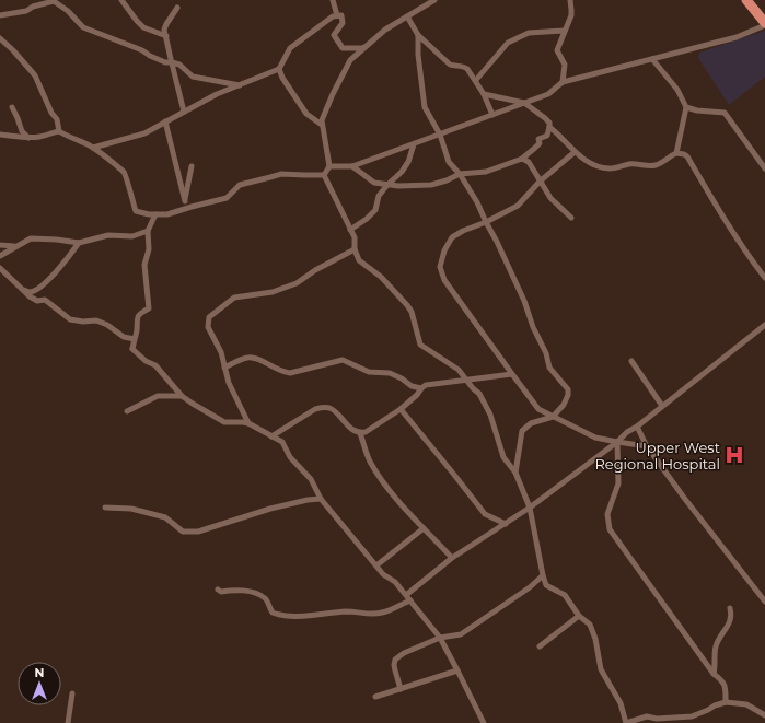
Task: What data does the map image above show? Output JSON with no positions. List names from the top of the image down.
{
  "places": {
    "hospital": ["Upper West Regional Hospital"]
  },
  "north": "top"
}
